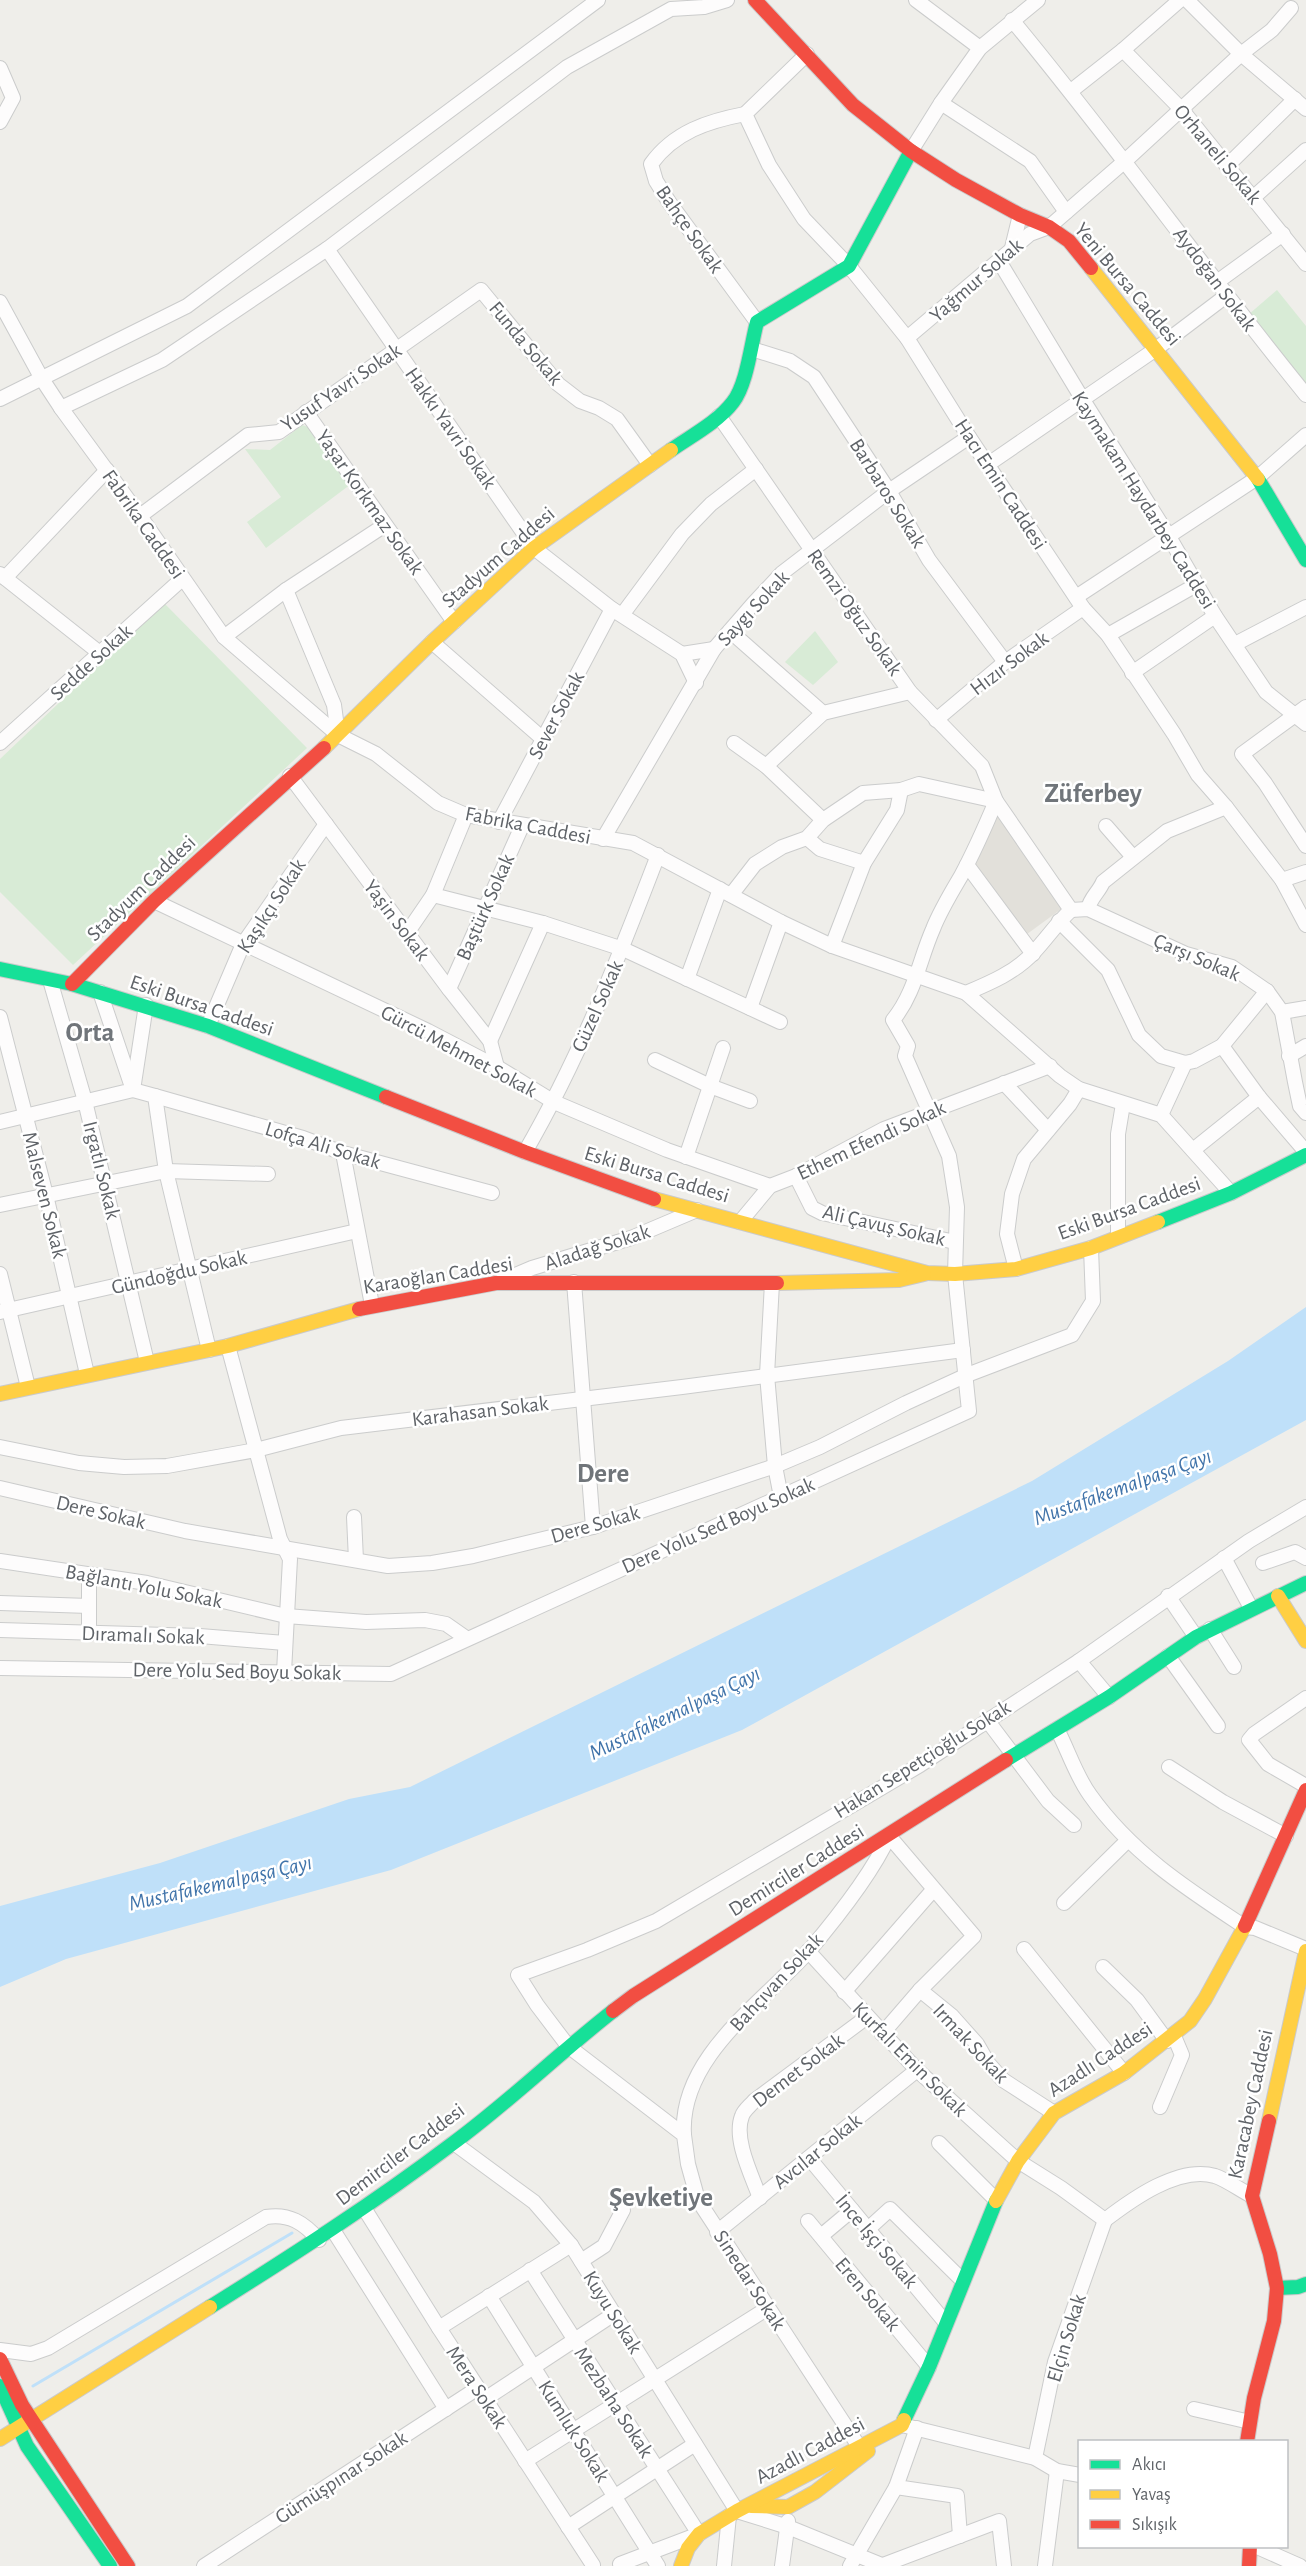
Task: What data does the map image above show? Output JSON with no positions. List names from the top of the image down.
{
  "streets": {
    "street": [
      "Orhaneli Sokak",
      "Bahçe Sokak",
      "Aydoğan Sokak",
      "Yağmur Sokak",
      "Yeni Bursa Caddesi",
      "Funda Sokak",
      "Yusuf Yavri Sokak",
      "Hakkı Yavri Sokak",
      "Hacı Emin Caddesi",
      "Barbaros Sokak",
      "Kaymakam Haydarbey Caddesi",
      "Yaşar Korkmaz Sokak",
      "Fabrika Caddesi",
      "Stadyum Caddesi",
      "Saygı Sokak",
      "Remzi Oğuz Sokak",
      "Sedde Sokak",
      "Hızır Sokak",
      "Sever Sokak",
      "Kaşıkçı Sokak",
      "Baştürk Sokak",
      "Yaşin Sokak",
      "Çarşı Sokak",
      "Eski Bursa Caddesi",
      "Güzel Sokak",
      "Gürcü Mehmet Sokak",
      "Ethem Efendi Sokak",
      "Lofça Ali Sokak",
      "Irgatlı Sokak",
      "Malseven Sokak",
      "Ali Çavuş Sokak",
      "Aladağ Sokak",
      "Gündoğdu Sokak",
      "Karaoğlan Caddesi",
      "Karahasan Sokak",
      "Dere Sokak",
      "Dere Yolu Sed Boyu Sokak",
      "Bağlantı Yolu Sokak",
      "Dıramalı Sokak",
      "Hakan Sepetçioğlu Sokak",
      "Demirciler Caddesi",
      "Bahçıvan Sokak",
      "Irmak Sokak",
      "Kurfalı Emin Sokak",
      "Azadlı Caddesi",
      "Demet Sokak",
      "Karacabey Caddesi",
      "Avcılar Sokak",
      "İnce İşçi Sokak",
      "Sinedar Sokak",
      "Eren Sokak",
      "Kuyu Sokak",
      "Elçin Sokak",
      "Mera Sokak",
      "Mezbaha Sokak",
      "Kumluk Sokak",
      "Gümüşpınar Sokak"
    ]
  },
  "crossings": [
    ["Orhaneli Sokak", "Yağmur Sokak"],
    ["Bahçe Sokak", "Hacı Emin Caddesi"],
    ["Bahçe Sokak", "Stadyum Caddesi"],
    ["Aydoğan Sokak", "Yağmur Sokak"],
    ["Yağmur Sokak", "Yeni Bursa Caddesi"],
    ["Yağmur Sokak", "Hacı Emin Caddesi"],
    ["Yağmur Sokak", "Kaymakam Haydarbey Caddesi"],
    ["Yeni Bursa Caddesi", "Hızır Sokak"],
    ["Funda Sokak", "Yusuf Yavri Sokak"],
    ["Funda Sokak", "Stadyum Caddesi"],
    ["Yusuf Yavri Sokak", "Hakkı Yavri Sokak"],
    ["Yusuf Yavri Sokak", "Yaşar Korkmaz Sokak"],
    ["Yusuf Yavri Sokak", "Fabrika Caddesi"],
    ["Hakkı Yavri Sokak", "Stadyum Caddesi"],
    ["Hakkı Yavri Sokak", "Sever Sokak"],
    ["Hacı Emin Caddesi", "Saygı Sokak"],
    ["Hacı Emin Caddesi", "Hızır Sokak"],
    ["Barbaros Sokak", "Stadyum Caddesi"],
    ["Barbaros Sokak", "Saygı Sokak"],
    ["Barbaros Sokak", "Hızır Sokak"],
    ["Kaymakam Haydarbey Caddesi", "Hızır Sokak"],
    ["Yaşar Korkmaz Sokak", "Stadyum Caddesi"],
    ["Fabrika Caddesi", "Stadyum Caddesi"],
    ["Fabrika Caddesi", "Saygı Sokak"],
    ["Fabrika Caddesi", "Sedde Sokak"],
    ["Fabrika Caddesi", "Sever Sokak"],
    ["Fabrika Caddesi", "Baştürk Sokak"],
    ["Fabrika Caddesi", "Güzel Sokak"],
    ["Stadyum Caddesi", "Remzi Oğuz Sokak"],
    ["Stadyum Caddesi", "Yaşin Sokak"],
    ["Stadyum Caddesi", "Eski Bursa Caddesi"],
    ["Stadyum Caddesi", "Gürcü Mehmet Sokak"],
    ["Saygı Sokak", "Remzi Oğuz Sokak"],
    ["Remzi Oğuz Sokak", "Hızır Sokak"],
    ["Remzi Oğuz Sokak", "Sever Sokak"],
    ["Remzi Oğuz Sokak", "Çarşı Sokak"],
    ["Kaşıkçı Sokak", "Yaşin Sokak"],
    ["Kaşıkçı Sokak", "Eski Bursa Caddesi"],
    ["Kaşıkçı Sokak", "Gürcü Mehmet Sokak"],
    ["Baştürk Sokak", "Yaşin Sokak"],
    ["Yaşin Sokak", "Gürcü Mehmet Sokak"],
    ["Eski Bursa Caddesi", "Güzel Sokak"],
    ["Eski Bursa Caddesi", "Ethem Efendi Sokak"],
    ["Eski Bursa Caddesi", "Irgatlı Sokak"],
    ["Eski Bursa Caddesi", "Aladağ Sokak"],
    ["Eski Bursa Caddesi", "Karaoğlan Caddesi"],
    ["Eski Bursa Caddesi", "Dere Sokak"],
    ["Güzel Sokak", "Gürcü Mehmet Sokak"],
    ["Gürcü Mehmet Sokak", "Ethem Efendi Sokak"],
    ["Ethem Efendi Sokak", "Ali Çavuş Sokak"],
    ["Irgatlı Sokak", "Gündoğdu Sokak"],
    ["Irgatlı Sokak", "Karaoğlan Caddesi"],
    ["Malseven Sokak", "Gündoğdu Sokak"],
    ["Malseven Sokak", "Karaoğlan Caddesi"],
    ["Aladağ Sokak", "Karaoğlan Caddesi"],
    ["Dere Sokak", "Dere Yolu Sed Boyu Sokak"],
    ["Hakan Sepetçioğlu Sokak", "Demirciler Caddesi"],
    ["Demirciler Caddesi", "Bahçıvan Sokak"],
    ["Demirciler Caddesi", "Kuyu Sokak"],
    ["Demirciler Caddesi", "Mera Sokak"],
    ["Bahçıvan Sokak", "Kurfalı Emin Sokak"],
    ["Bahçıvan Sokak", "Sinedar Sokak"],
    ["Irmak Sokak", "Azadlı Caddesi"],
    ["Kurfalı Emin Sokak", "Azadlı Caddesi"],
    ["Kurfalı Emin Sokak", "Demet Sokak"],
    ["Kurfalı Emin Sokak", "Avcılar Sokak"],
    ["Kurfalı Emin Sokak", "Elçin Sokak"],
    ["Azadlı Caddesi", "İnce İşçi Sokak"],
    ["Azadlı Caddesi", "Sinedar Sokak"],
    ["Azadlı Caddesi", "Eren Sokak"],
    ["Azadlı Caddesi", "Kuyu Sokak"],
    ["Azadlı Caddesi", "Mezbaha Sokak"],
    ["Demet Sokak", "Avcılar Sokak"],
    ["Avcılar Sokak", "İnce İşçi Sokak"],
    ["Avcılar Sokak", "Sinedar Sokak"],
    ["Kuyu Sokak", "Gümüşpınar Sokak"],
    ["Mera Sokak", "Gümüşpınar Sokak"],
    ["Mezbaha Sokak", "Gümüşpınar Sokak"],
    ["Kumluk Sokak", "Gümüşpınar Sokak"]
  ],
  "districts": [
    "Züferbey",
    "Orta",
    "Dere",
    "Şevketiye"
  ],
  "water": ["Mustafakemalpaşa Çayı"],
  "legend": ["Akıcı", "Yavaş", "Sıkışık"]
}
